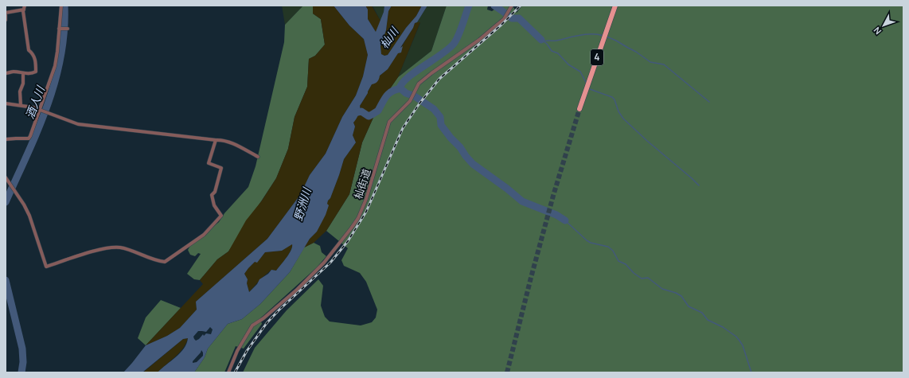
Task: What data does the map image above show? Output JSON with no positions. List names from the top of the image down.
{
  "streets": {
    "main road": ["4"],
    "street": ["杣街道"]
  },
  "water": ["杣川", "酒人川", "野洲川"],
  "north": "bottom left"
}
